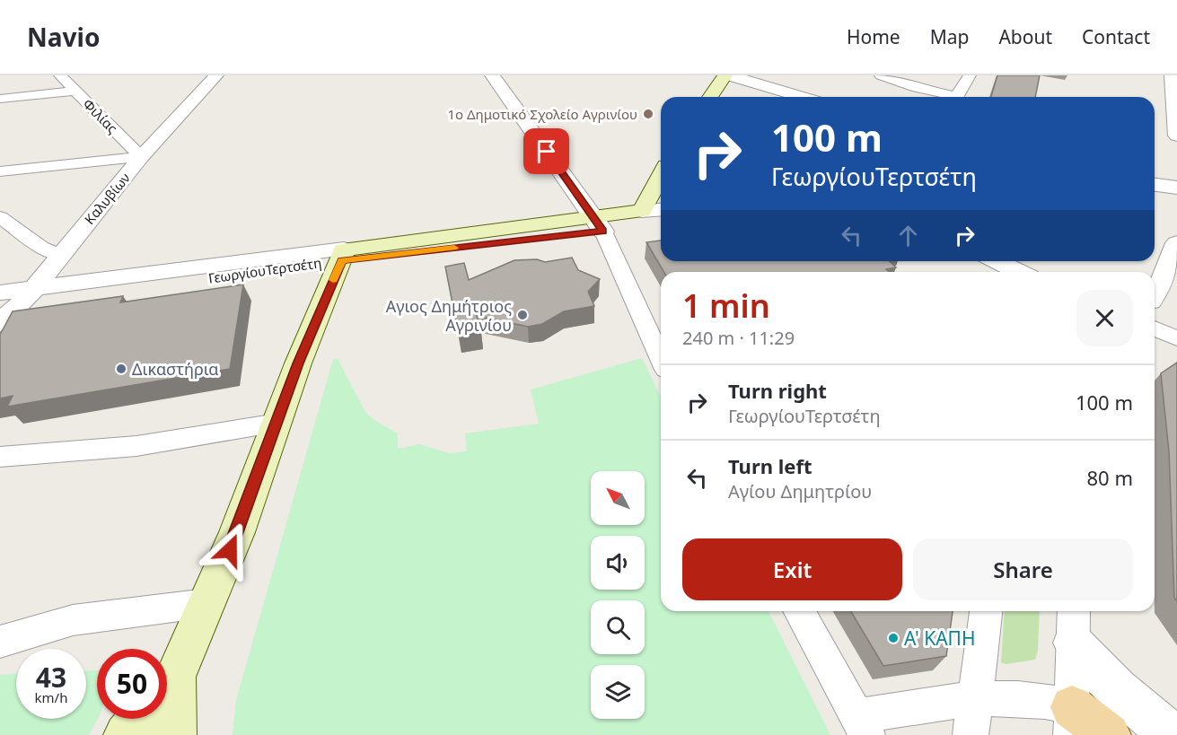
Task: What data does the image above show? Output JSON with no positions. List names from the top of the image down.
{
  "streets": {
    "main road": ["ΓεωργίουΤερτσέτη"],
    "street": ["Φιλίας", "Καλυβίων"]
  },
  "crossings": [
    ["Φιλίας", "Καλυβίων"],
    ["Καλυβίων", "ΓεωργίουΤερτσέτη"]
  ],
  "places": [
    "1ο Δημοτικό Σχολείο Αγρινίου",
    "Αγιος Δημήτριος Αγρινίου",
    "Δικαστήρια",
    "Α' ΚΑΠΗ"
  ],
  "north": "top left",
  "page": {
    "header": "Navio",
    "nav": [
      "Home",
      "Map",
      "About",
      "Contact"
    ],
    "turn": ["100 m", "ΓεωργίουΤερτσέτη"],
    "heading": ["1 min", "240 m · 11:29"],
    "list": [
      {
        "name": "Turn right",
        "note": "ΓεωργίουΤερτσέτη",
        "value": "100 m"
      },
      {
        "name": "Turn left",
        "note": "Αγίου Δημητρίου",
        "value": "80 m"
      }
    ],
    "buttons": ["Exit", "Share"],
    "speed": "43 km/h",
    "limit": "50"
  }
}
